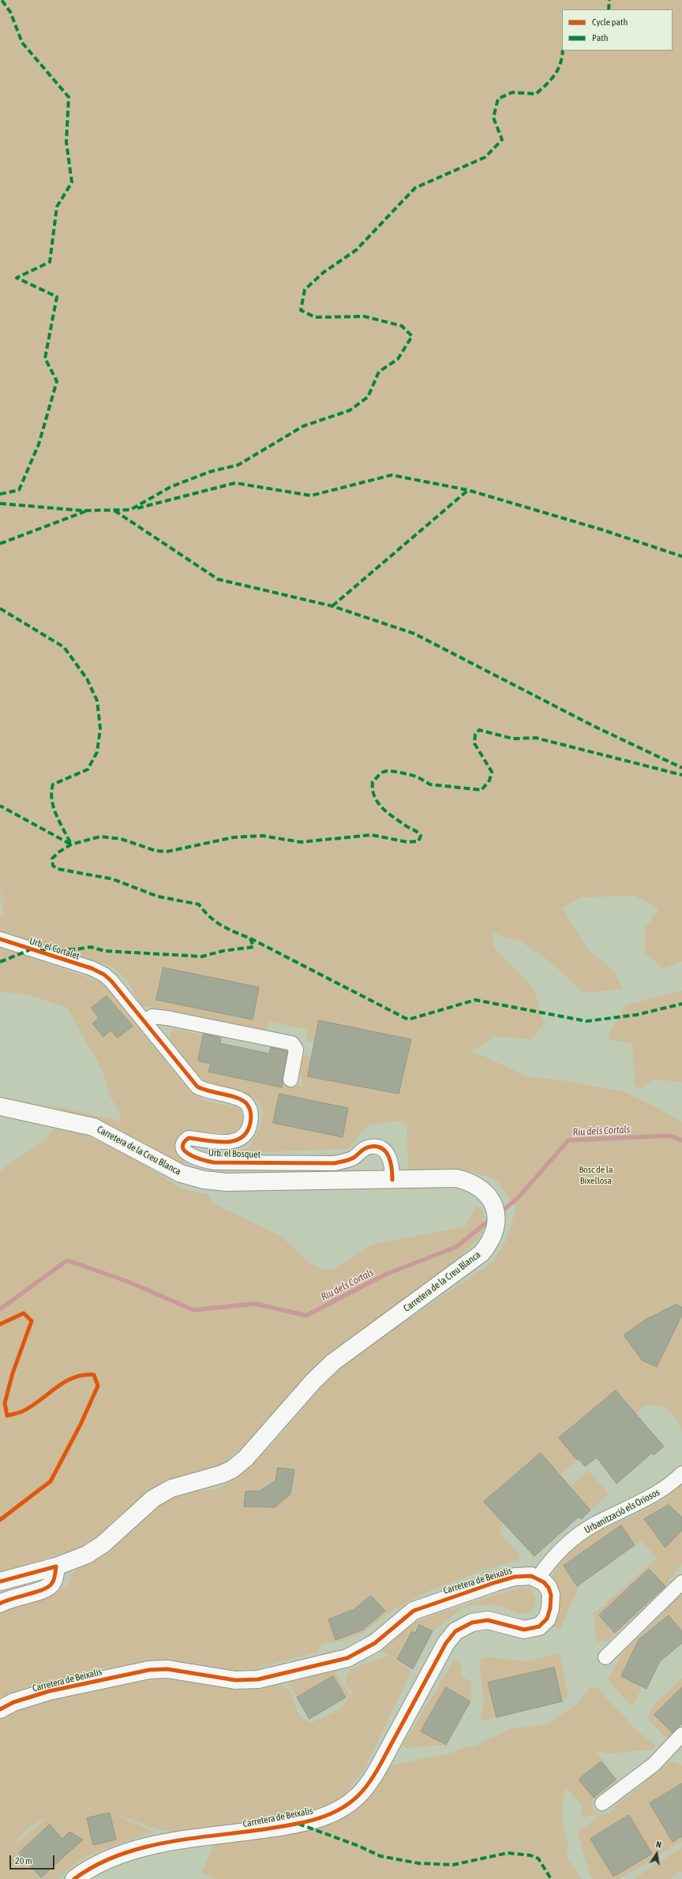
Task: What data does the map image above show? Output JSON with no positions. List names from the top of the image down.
{
  "streets": {
    "main road": ["Carretera de la Creu Blanca", "Carretera de Beixalis"],
    "street": ["Urb. el Cortalet", "Urb. el Bosquet", "Urbanització els Oriosos"]
  },
  "crossings": [
    ["Urb. el Cortalet", "Urb. el Bosquet"],
    ["Carretera de la Creu Blanca", "Urb. el Bosquet"],
    ["Urbanització els Oriosos", "Carretera de Beixalis"]
  ],
  "water": ["Riu dels Cortals"],
  "parks": ["Bosc de la Bixellosa"],
  "legend": ["Cycle path", "Path"],
  "scale_bar": "20 m",
  "north": "top"
}
